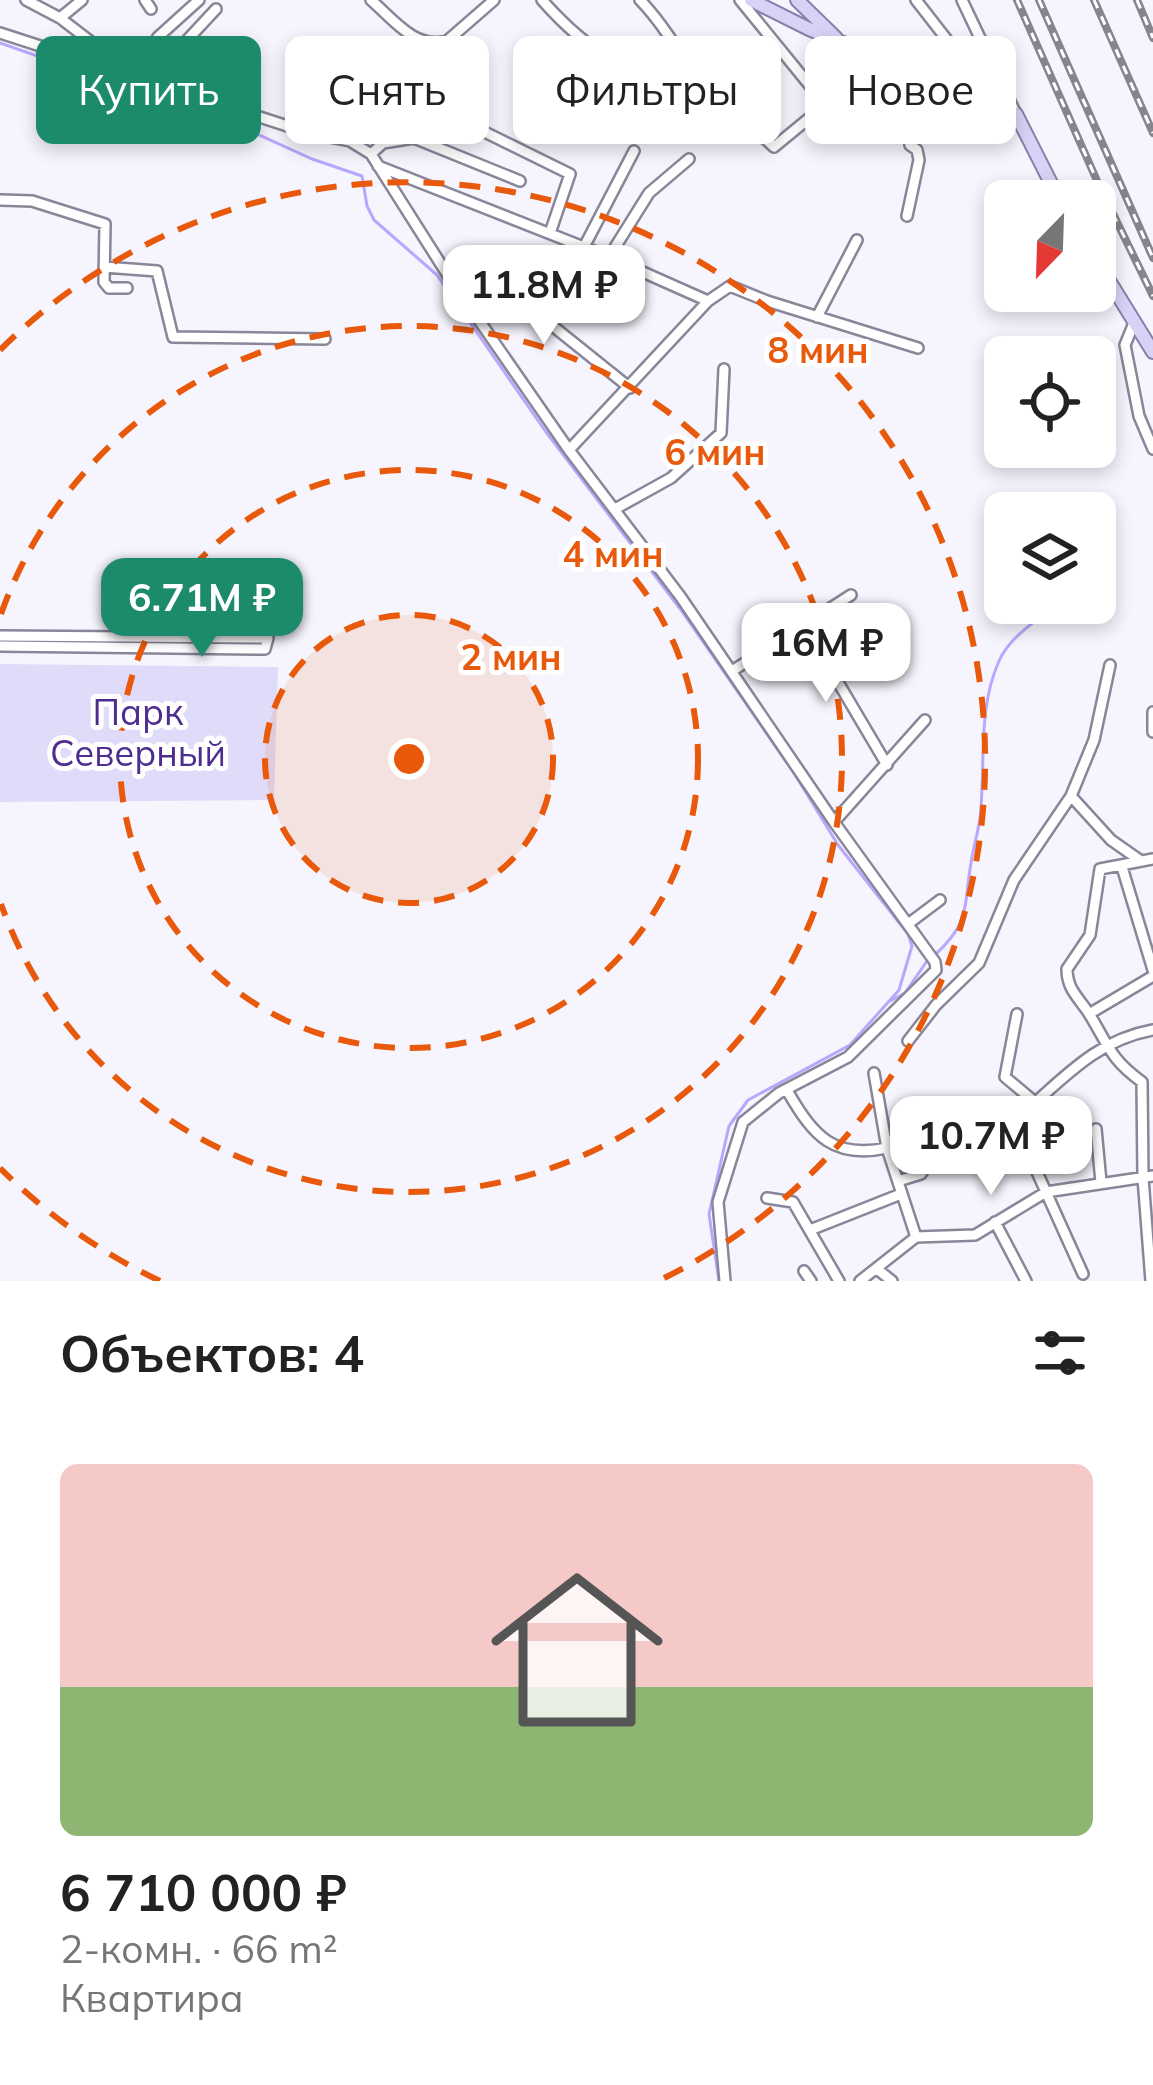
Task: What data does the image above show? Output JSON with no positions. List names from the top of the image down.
{
  "parks": ["Парк Северный"],
  "north": "bottom left",
  "page": {
    "chip": [
      "Купить",
      "Снять",
      "Фильтры",
      "Новое"
    ],
    "price": [
      "11.8M ₽",
      "6.71M ₽",
      "16M ₽",
      "10.7M ₽"
    ],
    "heading": "Объектов: 4",
    "list": [
      {
        "name": "6 710 000 ₽",
        "note": "2-комн. · 66 m² · Квартира"
      }
    ]
  },
  "rings": [
    "8 мин",
    "6 мин",
    "4 мин",
    "2 мин"
  ]
}
